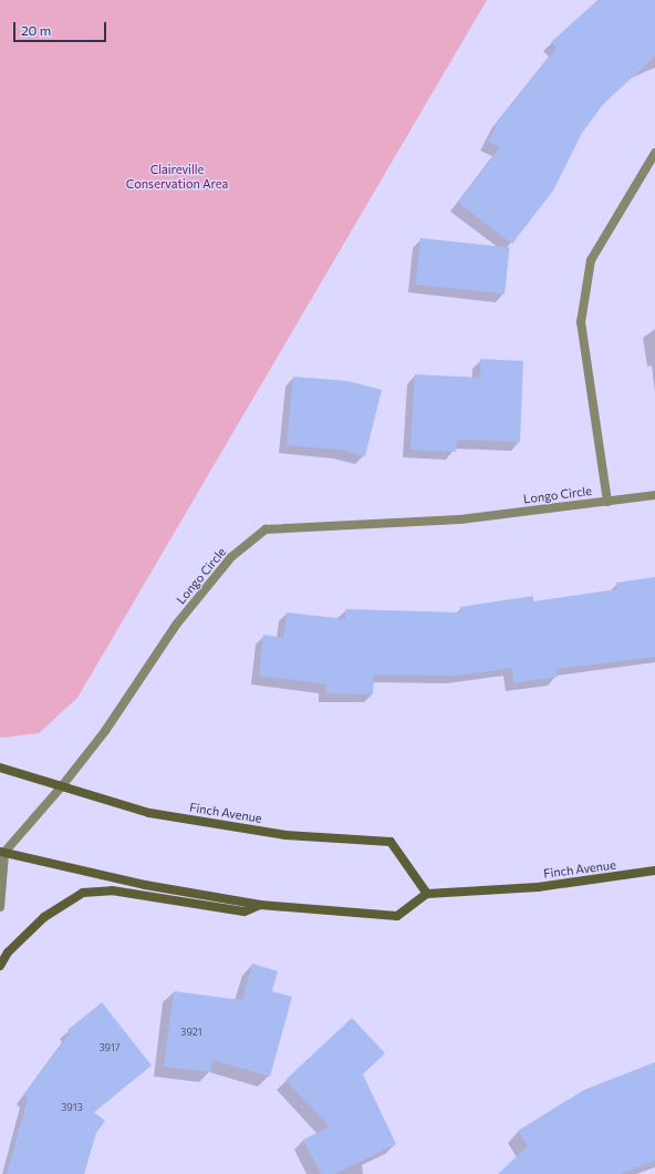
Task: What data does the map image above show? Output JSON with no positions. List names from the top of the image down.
{
  "streets": {
    "main road": ["Finch Avenue"],
    "street": ["Longo Circle"]
  },
  "crossings": [
    ["Longo Circle", "Finch Avenue"]
  ],
  "parks": ["Claireville Conservation Area"],
  "house_numbers": ["3921", "3917", "3913"],
  "scale_bar": "20 m"
}
